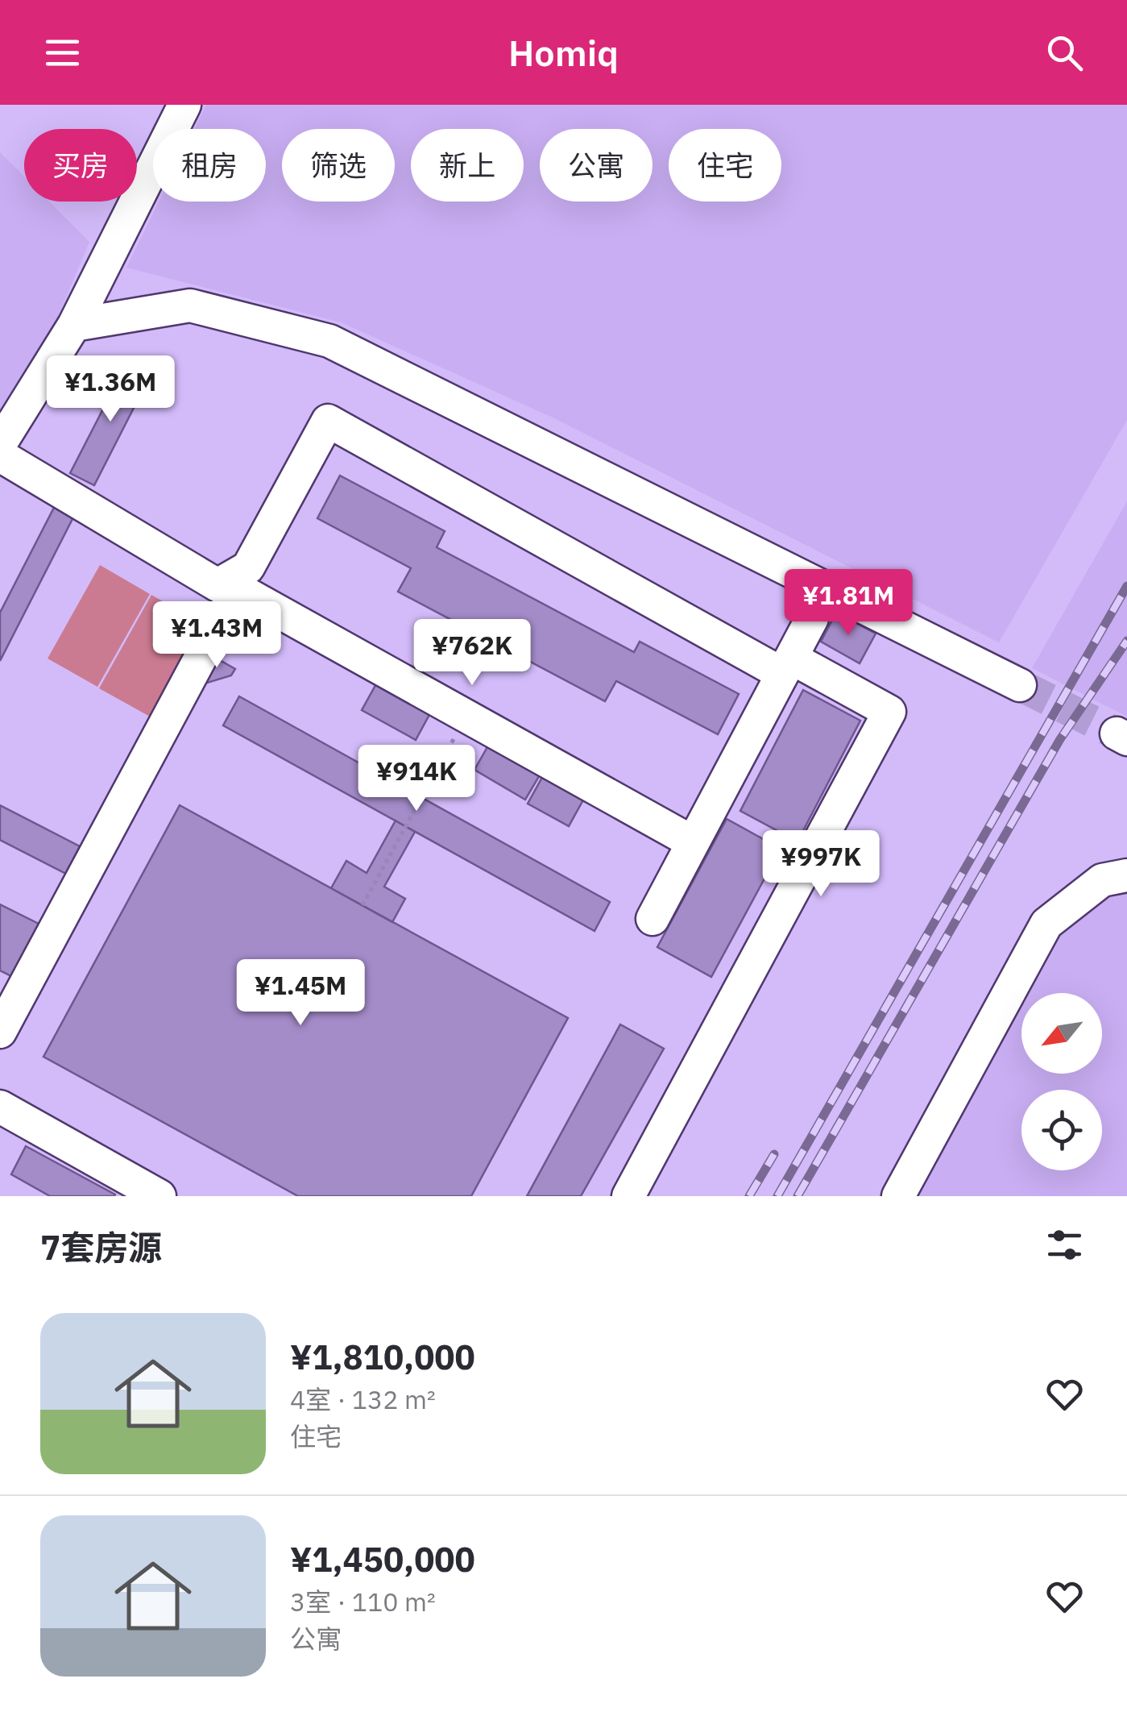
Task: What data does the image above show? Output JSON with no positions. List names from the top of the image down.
{
  "north": "bottom left",
  "page": {
    "header": "Homiq",
    "chip": [
      "买房",
      "租房",
      "筛选",
      "新上",
      "公寓",
      "住宅"
    ],
    "price": [
      "¥1.36M",
      "¥1.81M",
      "¥1.43M",
      "¥762K",
      "¥914K",
      "¥997K",
      "¥1.45M"
    ],
    "heading": "7套房源",
    "list": [
      {
        "name": "¥1,810,000",
        "note": "4室 · 132 m² · 住宅"
      },
      {
        "name": "¥1,450,000",
        "note": "3室 · 110 m² · 公寓"
      }
    ]
  }
}
